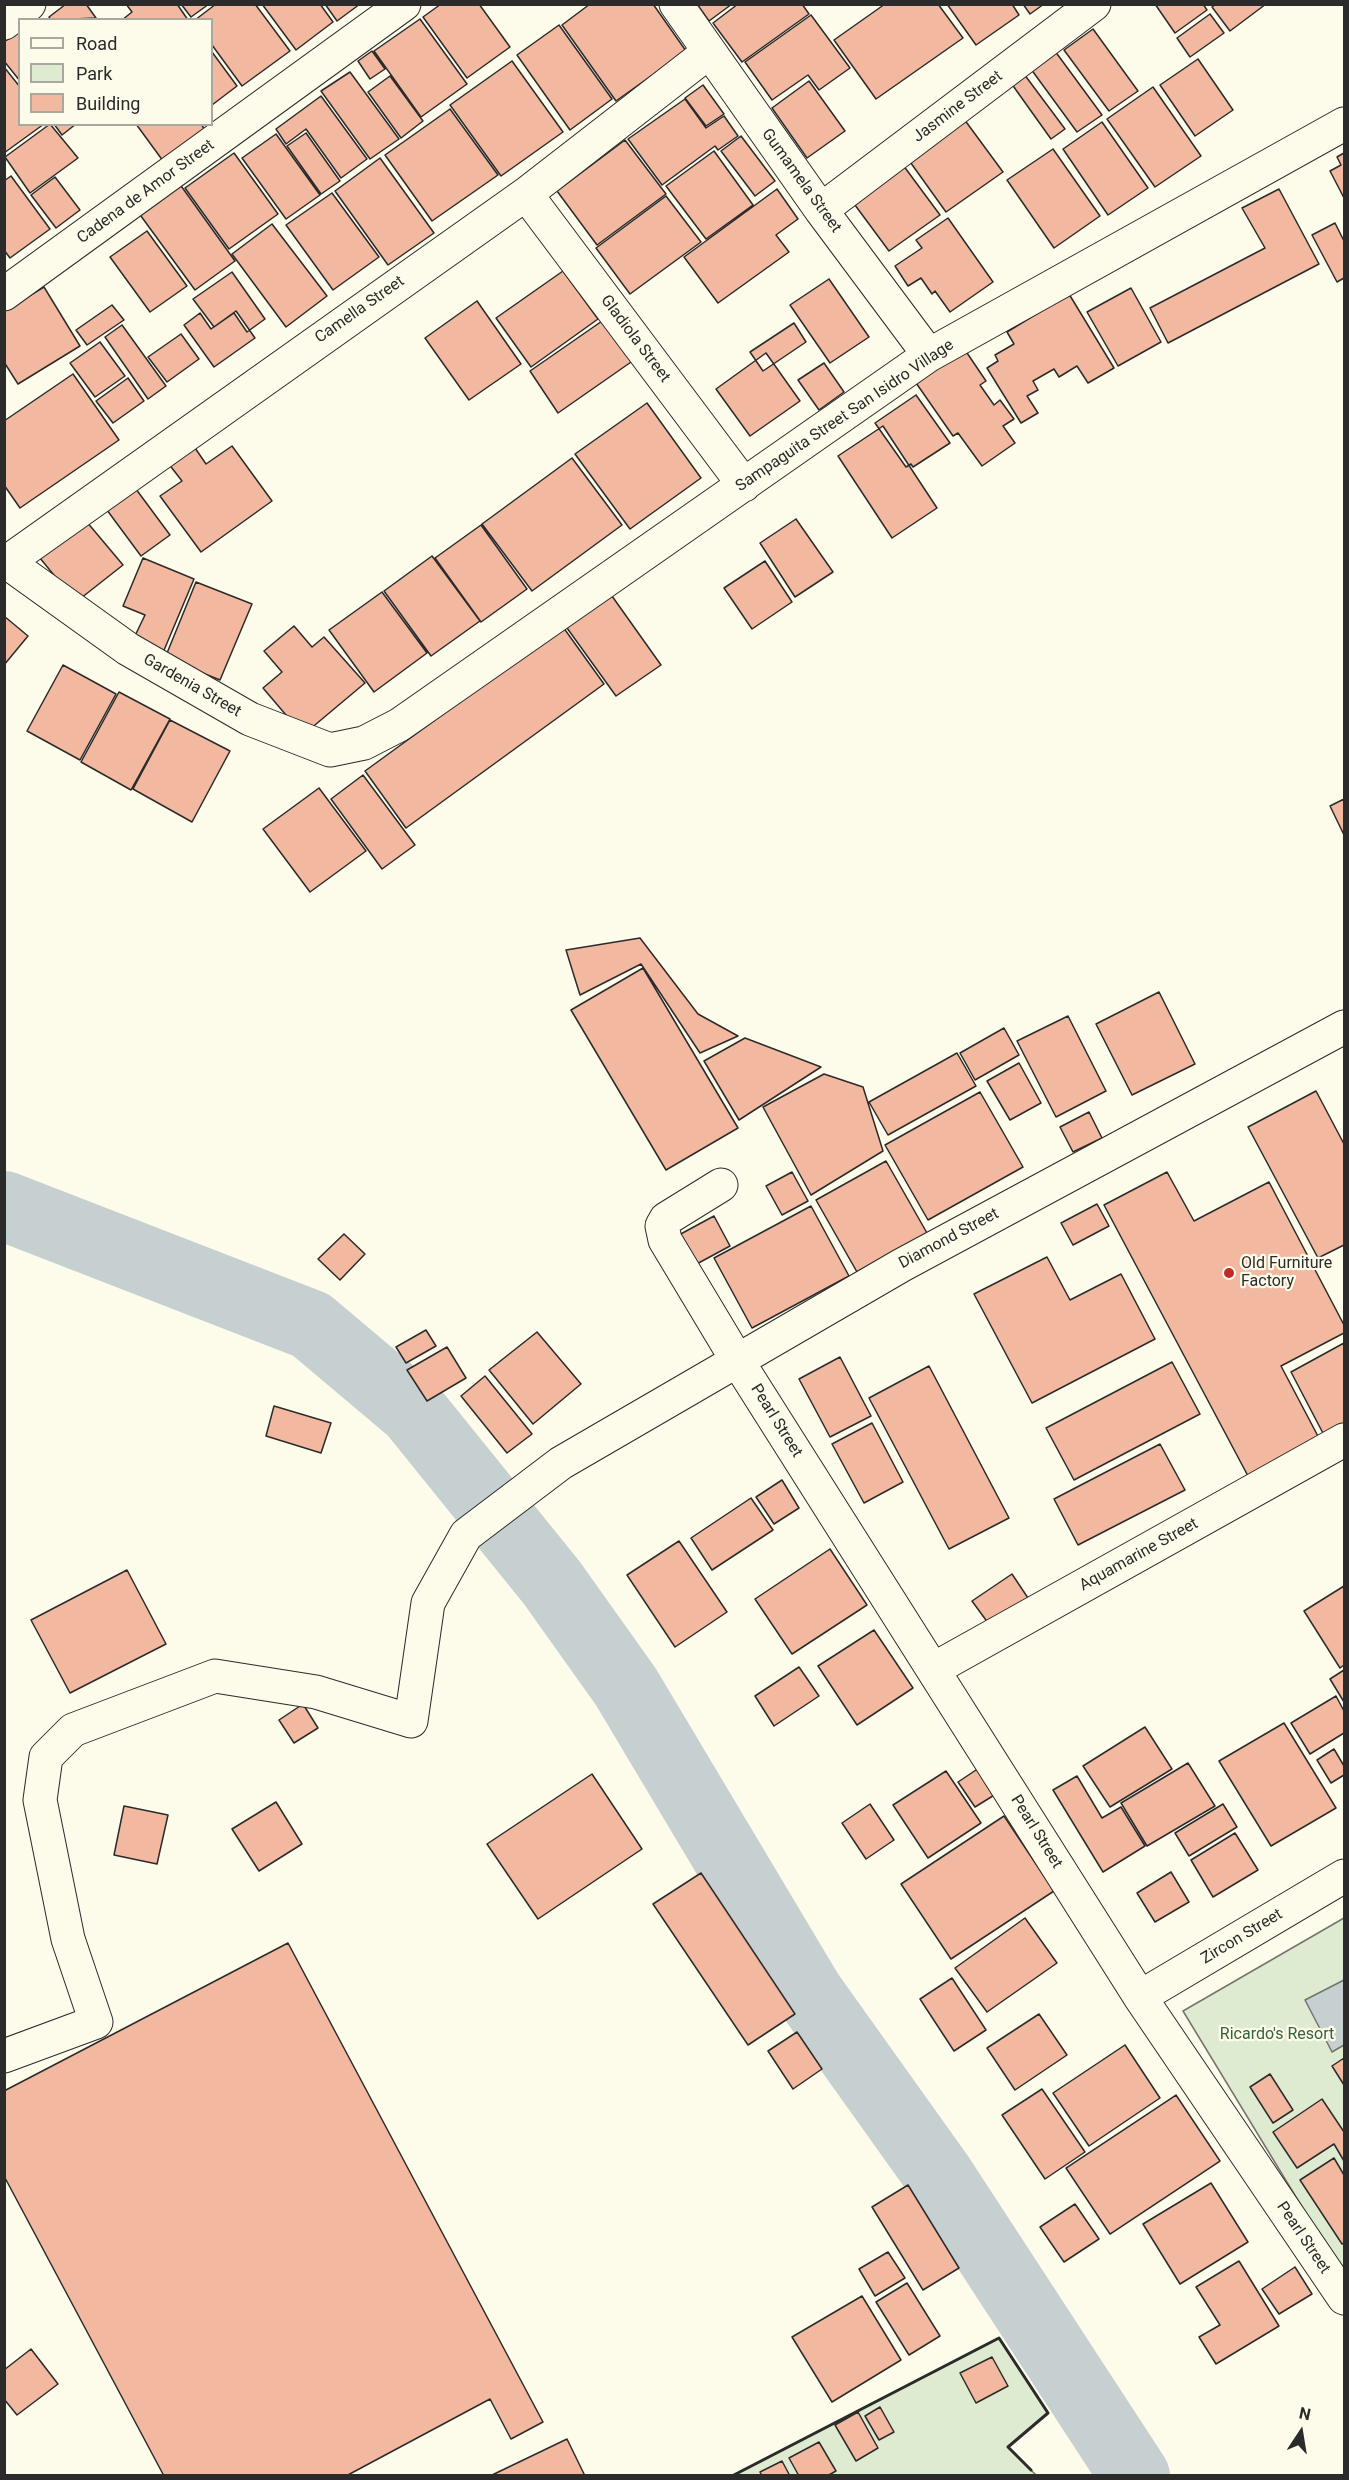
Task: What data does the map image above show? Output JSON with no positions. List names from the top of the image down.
{
  "streets": {
    "street": [
      "Jasmine Street",
      "Gumamela Street",
      "Cadena de Amor Street",
      "Camella Street",
      "Gladiola Street",
      "Sampaguita Street San Isidro Village",
      "Gardenia Street",
      "Diamond Street",
      "Pearl Street",
      "Aquamarine Street",
      "Zircon Street"
    ]
  },
  "crossings": [
    ["Jasmine Street", "Gumamela Street"],
    ["Gumamela Street", "Camella Street"],
    ["Gumamela Street", "Sampaguita Street San Isidro Village"],
    ["Camella Street", "Gladiola Street"],
    ["Camella Street", "Gardenia Street"],
    ["Gladiola Street", "Sampaguita Street San Isidro Village"],
    ["Sampaguita Street San Isidro Village", "Gardenia Street"],
    ["Diamond Street", "Pearl Street"],
    ["Pearl Street", "Aquamarine Street"],
    ["Pearl Street", "Zircon Street"]
  ],
  "parks": ["Ricardo's Resort"],
  "places": ["Old Furniture Factory"],
  "legend": ["Road", "Park", "Building"],
  "north": "top"
}
